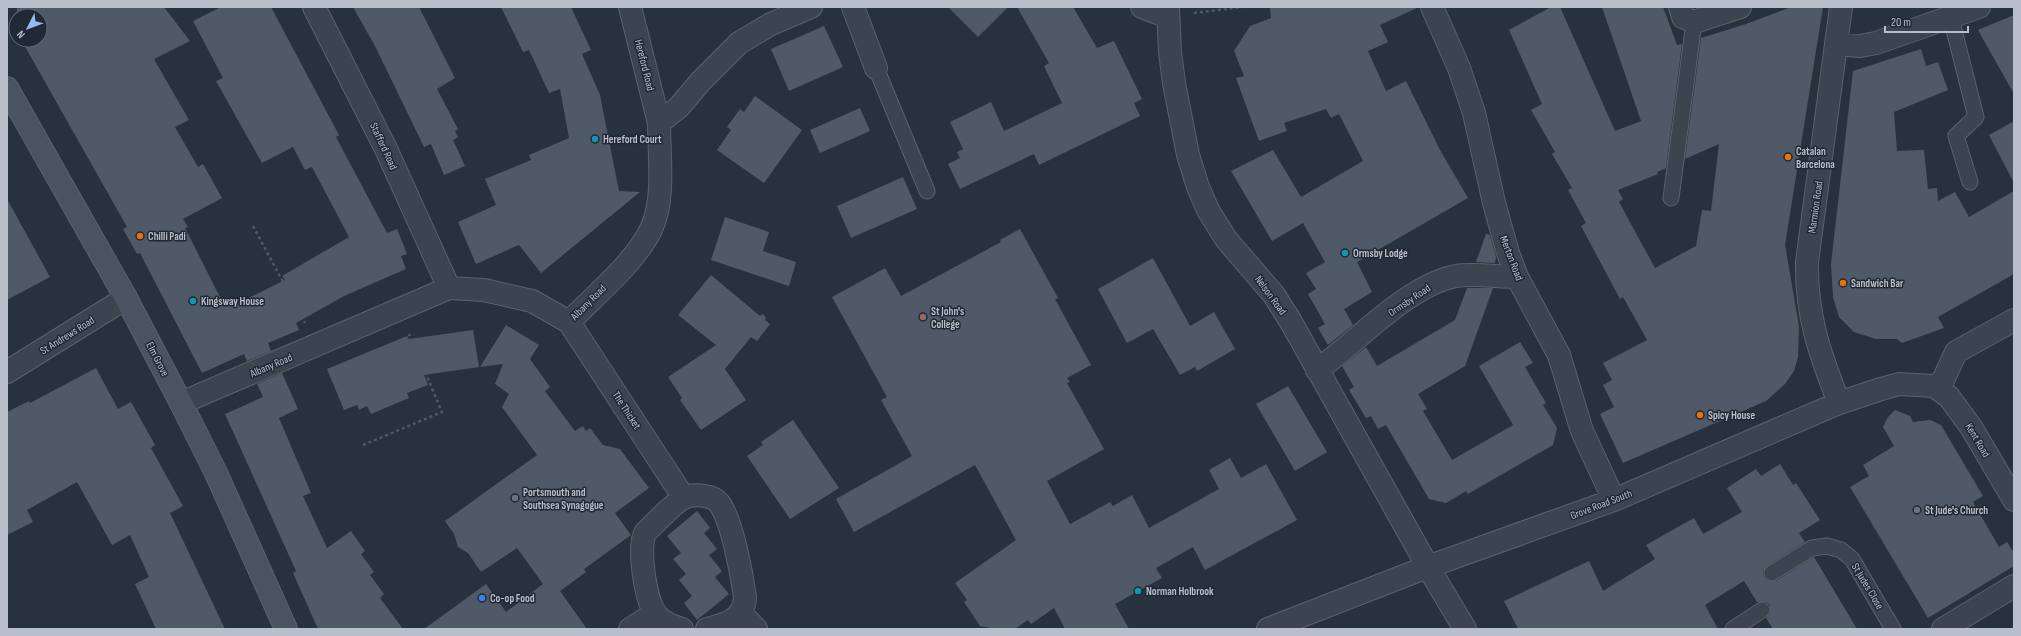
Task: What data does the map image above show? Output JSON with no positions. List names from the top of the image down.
{
  "streets": {
    "main road": ["Elm Grove"],
    "street": [
      "Hereford Road",
      "Stafford Road",
      "Marmion Road",
      "Merton Road",
      "Nelson Road",
      "Ormsby Road",
      "Albany Road",
      "St Andrews Road",
      "The Thicket",
      "Kent Road",
      "Grove Road South"
    ],
    "lane": ["St Judes Close"]
  },
  "crossings": [
    ["Hereford Road", "Albany Road"],
    ["Stafford Road", "Albany Road"],
    ["Marmion Road", "Grove Road South"],
    ["Merton Road", "Ormsby Road"],
    ["Merton Road", "Grove Road South"],
    ["Nelson Road", "Ormsby Road"],
    ["Nelson Road", "Grove Road South"],
    ["Albany Road", "Elm Grove"],
    ["Albany Road", "The Thicket"],
    ["St Andrews Road", "Elm Grove"],
    ["Kent Road", "Grove Road South"]
  ],
  "places": [
    "Hereford Court",
    "Catalan Barcelona",
    "Chilli Padi",
    "Ormsby Lodge",
    "Sandwich Bar",
    "Kingsway House",
    "St John's College",
    "Spicy House",
    "Portsmouth and Southsea Synagogue",
    "St Jude's Church",
    "Norman Holbrook",
    "Co-op Food"
  ],
  "scale_bar": "20 m",
  "north": "bottom left"
}
